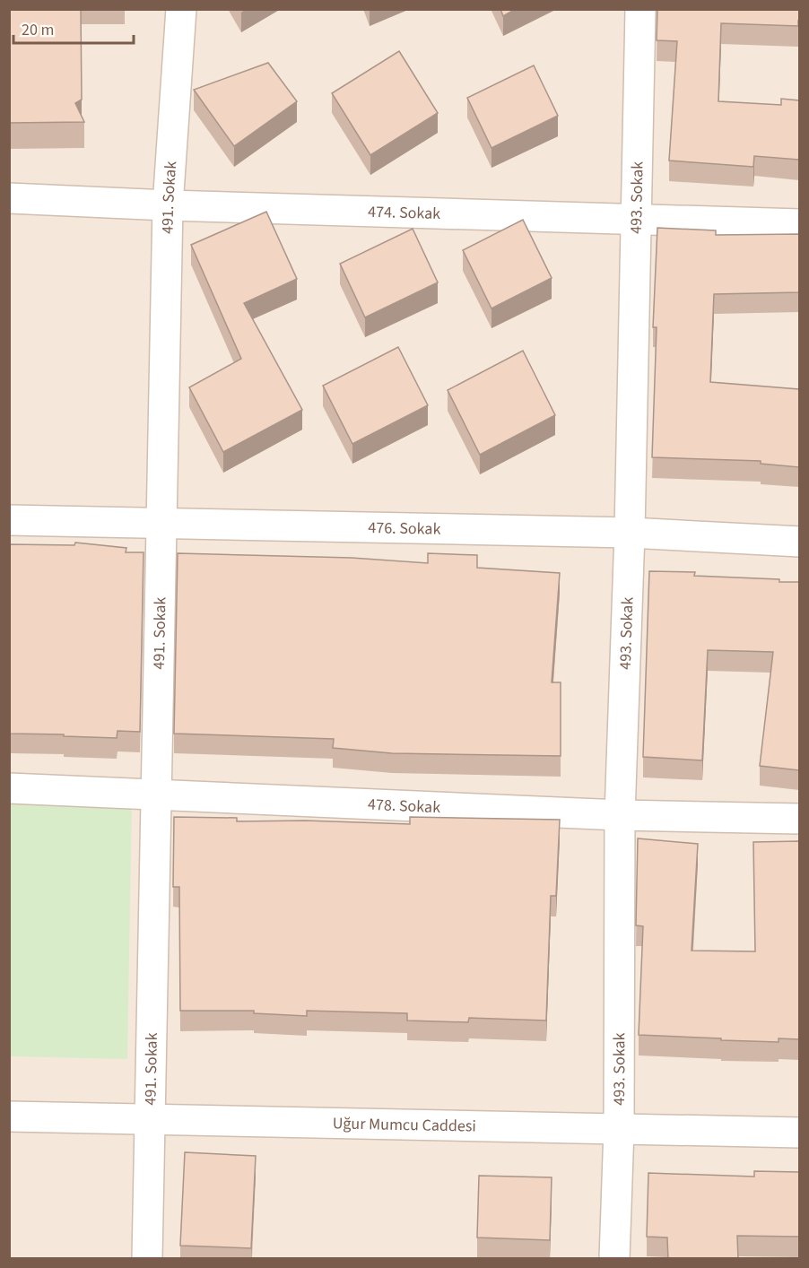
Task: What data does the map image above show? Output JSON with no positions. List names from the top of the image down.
{
  "streets": {
    "street": [
      "491. Sokak",
      "493. Sokak",
      "474. Sokak",
      "476. Sokak",
      "478. Sokak",
      "Uğur Mumcu Caddesi"
    ]
  },
  "crossings": [
    ["491. Sokak", "474. Sokak"],
    ["491. Sokak", "476. Sokak"],
    ["491. Sokak", "478. Sokak"],
    ["491. Sokak", "Uğur Mumcu Caddesi"],
    ["493. Sokak", "474. Sokak"],
    ["493. Sokak", "476. Sokak"],
    ["493. Sokak", "478. Sokak"],
    ["493. Sokak", "Uğur Mumcu Caddesi"]
  ],
  "scale_bar": "20 m"
}
